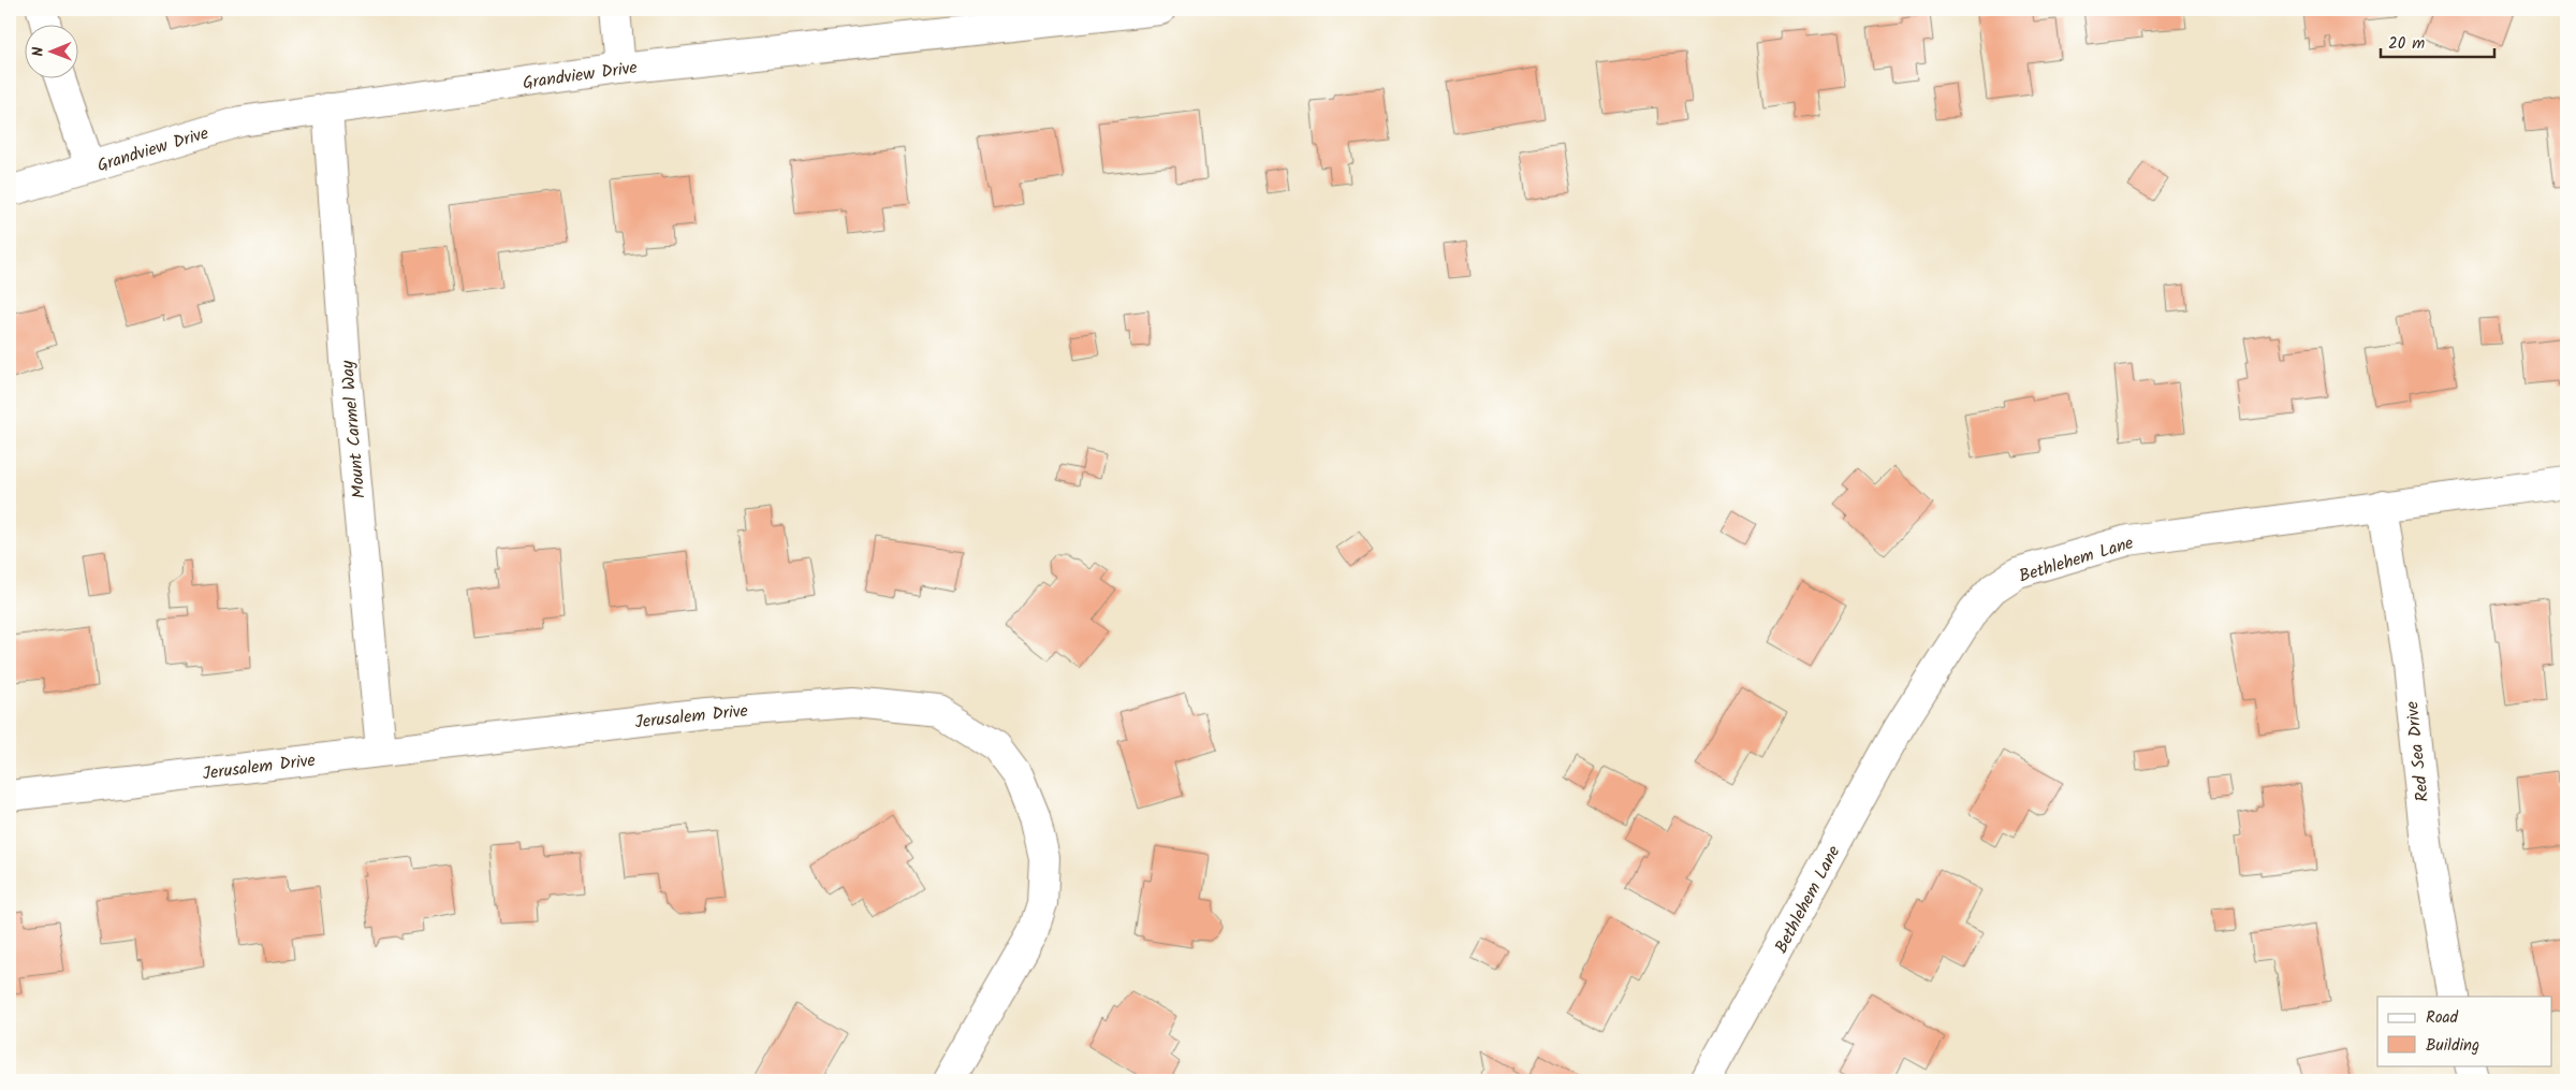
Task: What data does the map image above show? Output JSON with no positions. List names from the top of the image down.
{
  "streets": {
    "street": [
      "Grandview Drive",
      "Mount Carmel Way",
      "Bethlehem Lane",
      "Jerusalem Drive",
      "Red Sea Drive"
    ]
  },
  "crossings": [
    ["Grandview Drive", "Mount Carmel Way"],
    ["Mount Carmel Way", "Jerusalem Drive"],
    ["Bethlehem Lane", "Red Sea Drive"]
  ],
  "legend": ["Road", "Building"],
  "scale_bar": "20 m",
  "north": "left"
}
